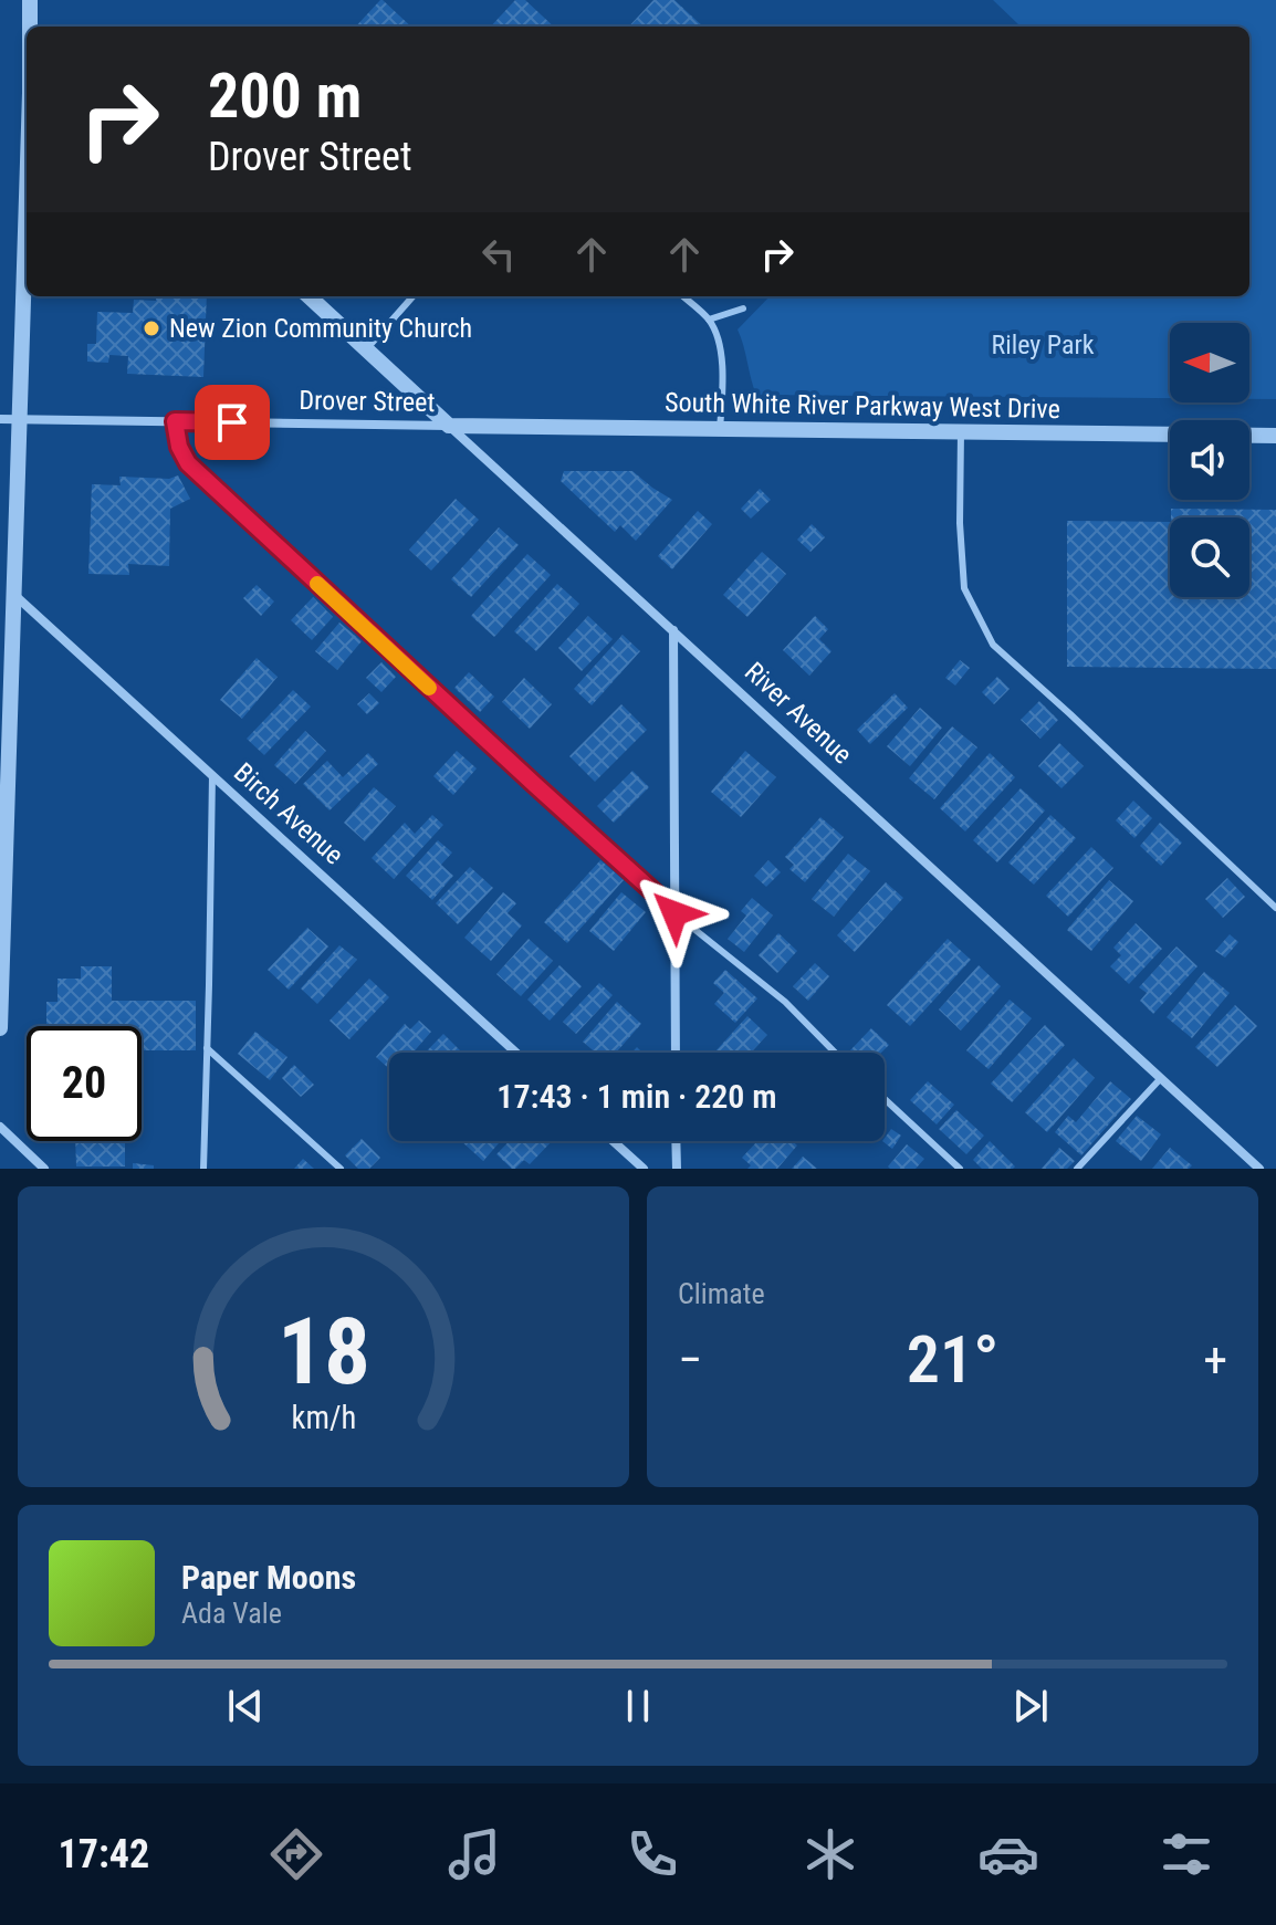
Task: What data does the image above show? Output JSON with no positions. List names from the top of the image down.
{
  "streets": {
    "street": [
      "Drover Street",
      "South White River Parkway West Drive",
      "River Avenue",
      "Birch Avenue"
    ]
  },
  "crossings": [
    ["Drover Street", "South White River Parkway West Drive"],
    ["Drover Street", "River Avenue"],
    ["South White River Parkway West Drive", "River Avenue"]
  ],
  "parks": ["Riley Park"],
  "places": ["New Zion Community Church"],
  "north": "left",
  "page": {
    "turn": ["200 m", "Drover Street"],
    "limit": "20",
    "trip": "17:43 · 1 min · 220 m",
    "tile": "Climate",
    "heat": ["−", "21°", "+"],
    "song": ["Paper Moons", "Ada Vale"],
    "tabs": "17:42",
    "gauge": ["18", "km/h"]
  }
}
